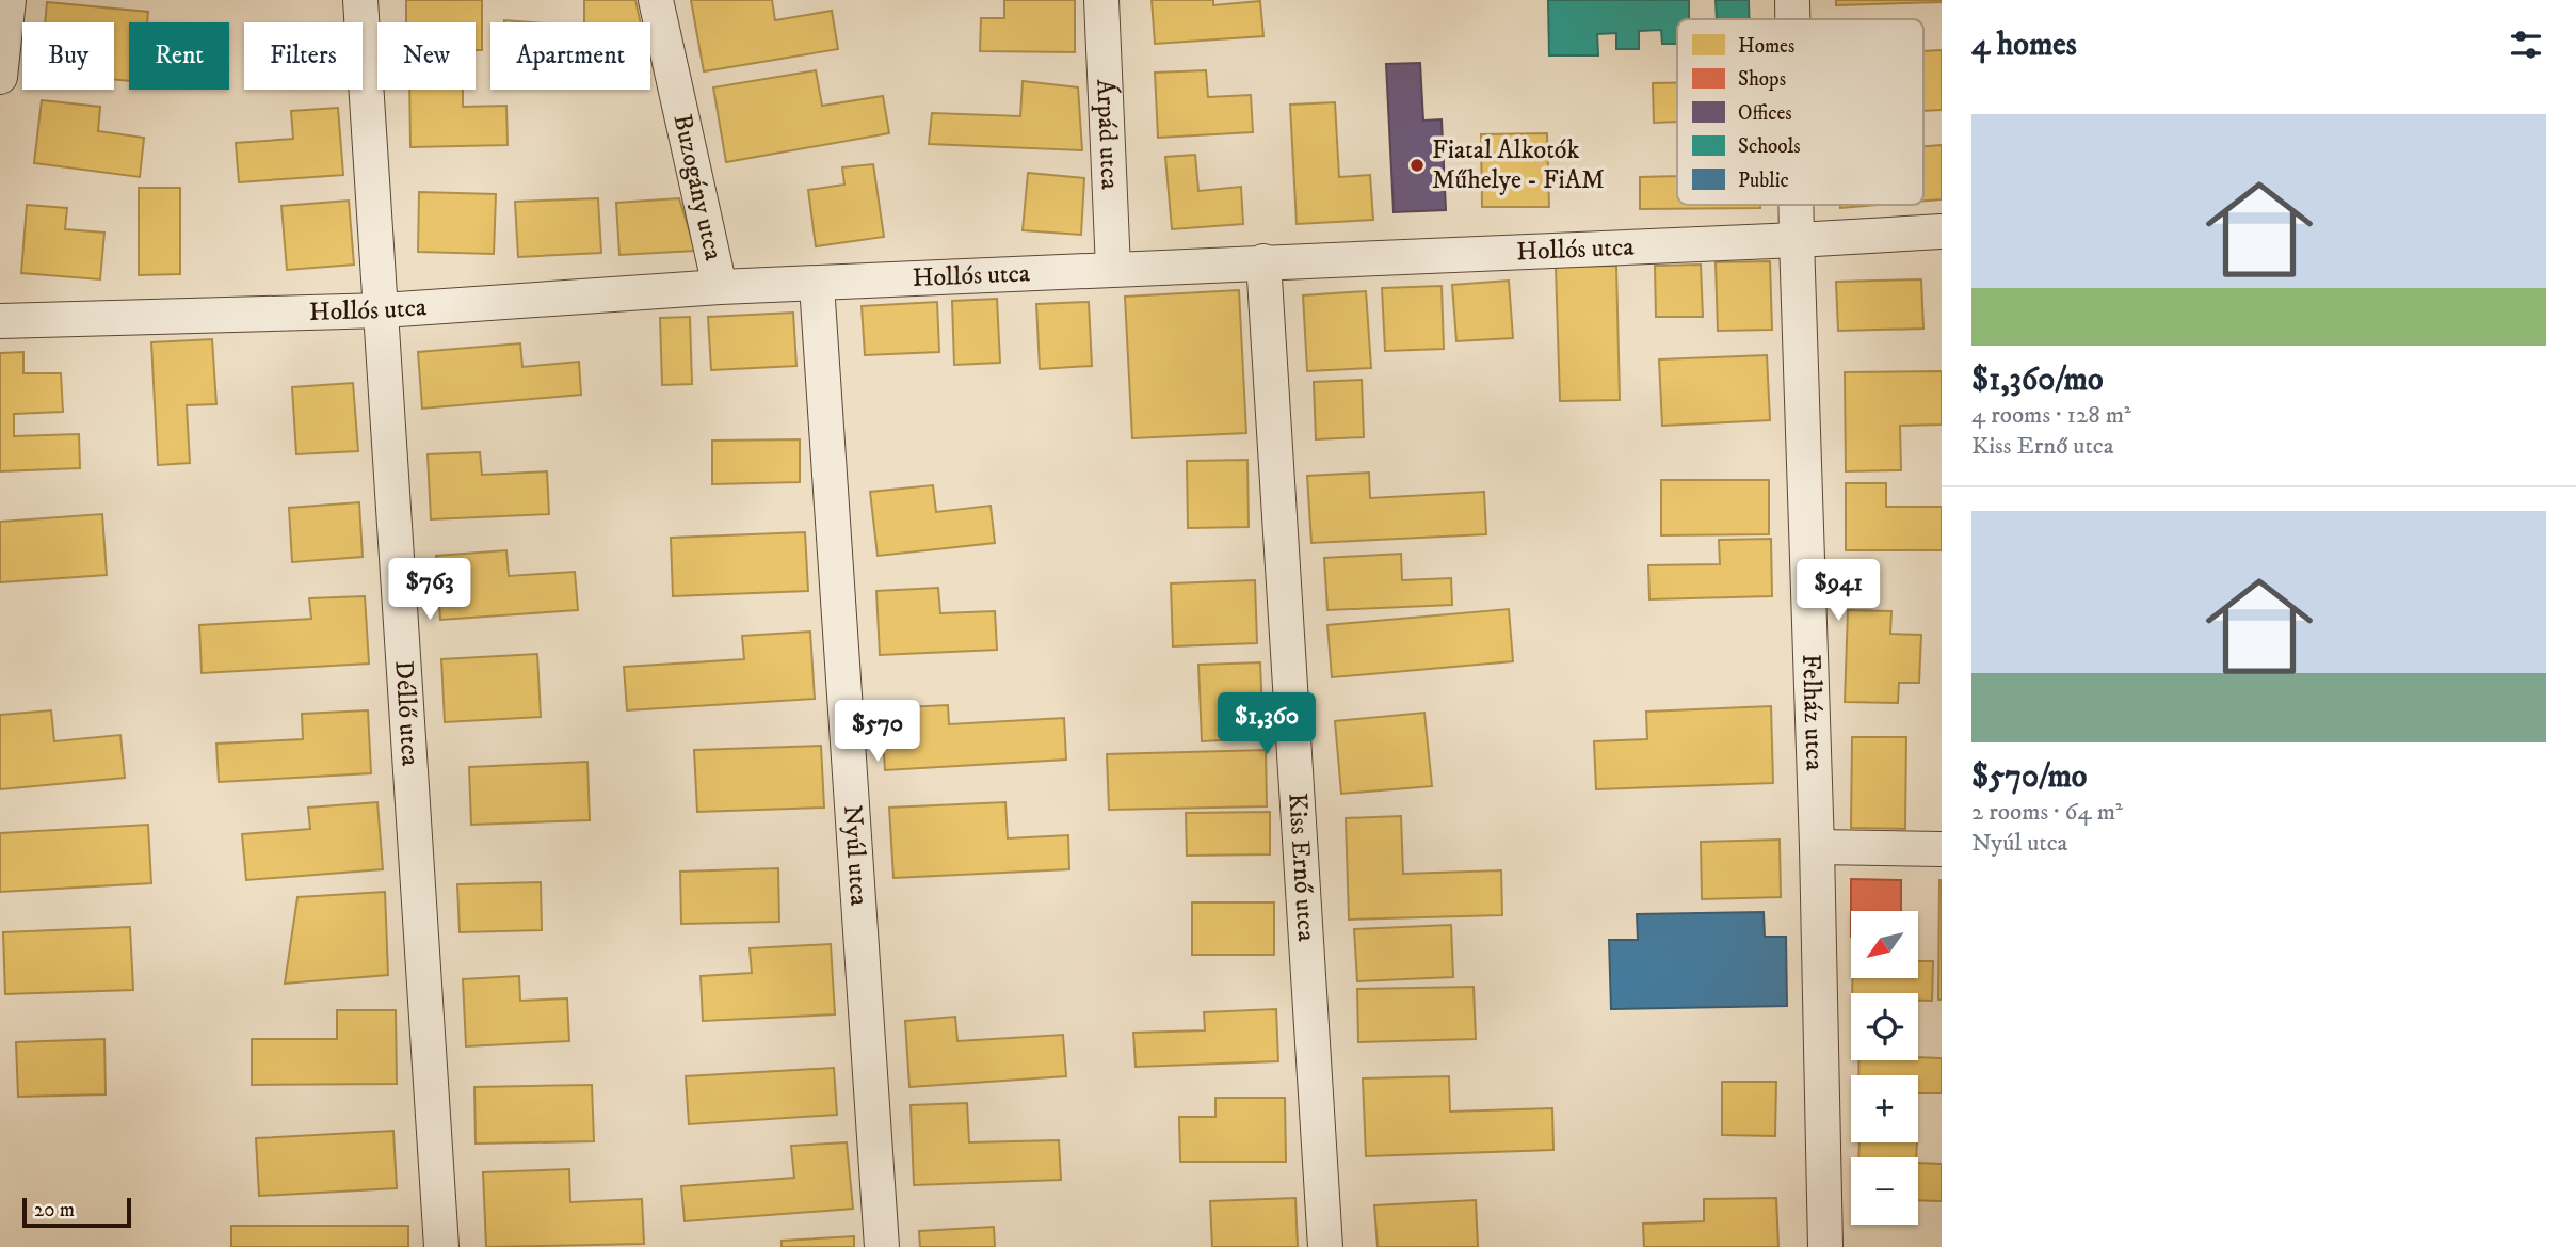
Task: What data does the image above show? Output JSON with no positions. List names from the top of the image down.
{
  "streets": {
    "street": [
      "Árpád utca",
      "Buzogány utca",
      "Hollós utca",
      "Déllő utca",
      "Felház utca",
      "Nyúl utca",
      "Kiss Ernő utca"
    ]
  },
  "crossings": [
    ["Árpád utca", "Hollós utca"],
    ["Buzogány utca", "Hollós utca"],
    ["Hollós utca", "Déllő utca"],
    ["Hollós utca", "Felház utca"],
    ["Hollós utca", "Nyúl utca"],
    ["Hollós utca", "Kiss Ernő utca"]
  ],
  "places": ["Fiatal Alkotók Műhelye - FiAM"],
  "legend": [
    "Homes",
    "Shops",
    "Offices",
    "Schools",
    "Public"
  ],
  "scale_bar": "20 m",
  "north": "bottom left",
  "page": {
    "heading": "4 homes",
    "chip": [
      "Buy",
      "Rent",
      "Filters",
      "New",
      "Apartment"
    ],
    "list": [
      {
        "name": "$1,360/mo",
        "note": "4 rooms · 128 m² · Kiss Ernő utca"
      },
      {
        "name": "$570/mo",
        "note": "2 rooms · 64 m² · Nyúl utca"
      }
    ],
    "price": [
      "$763",
      "$941",
      "$1,360",
      "$570"
    ],
    "map_buttons": ["+", "−"],
    "scale": "20 m"
  }
}
